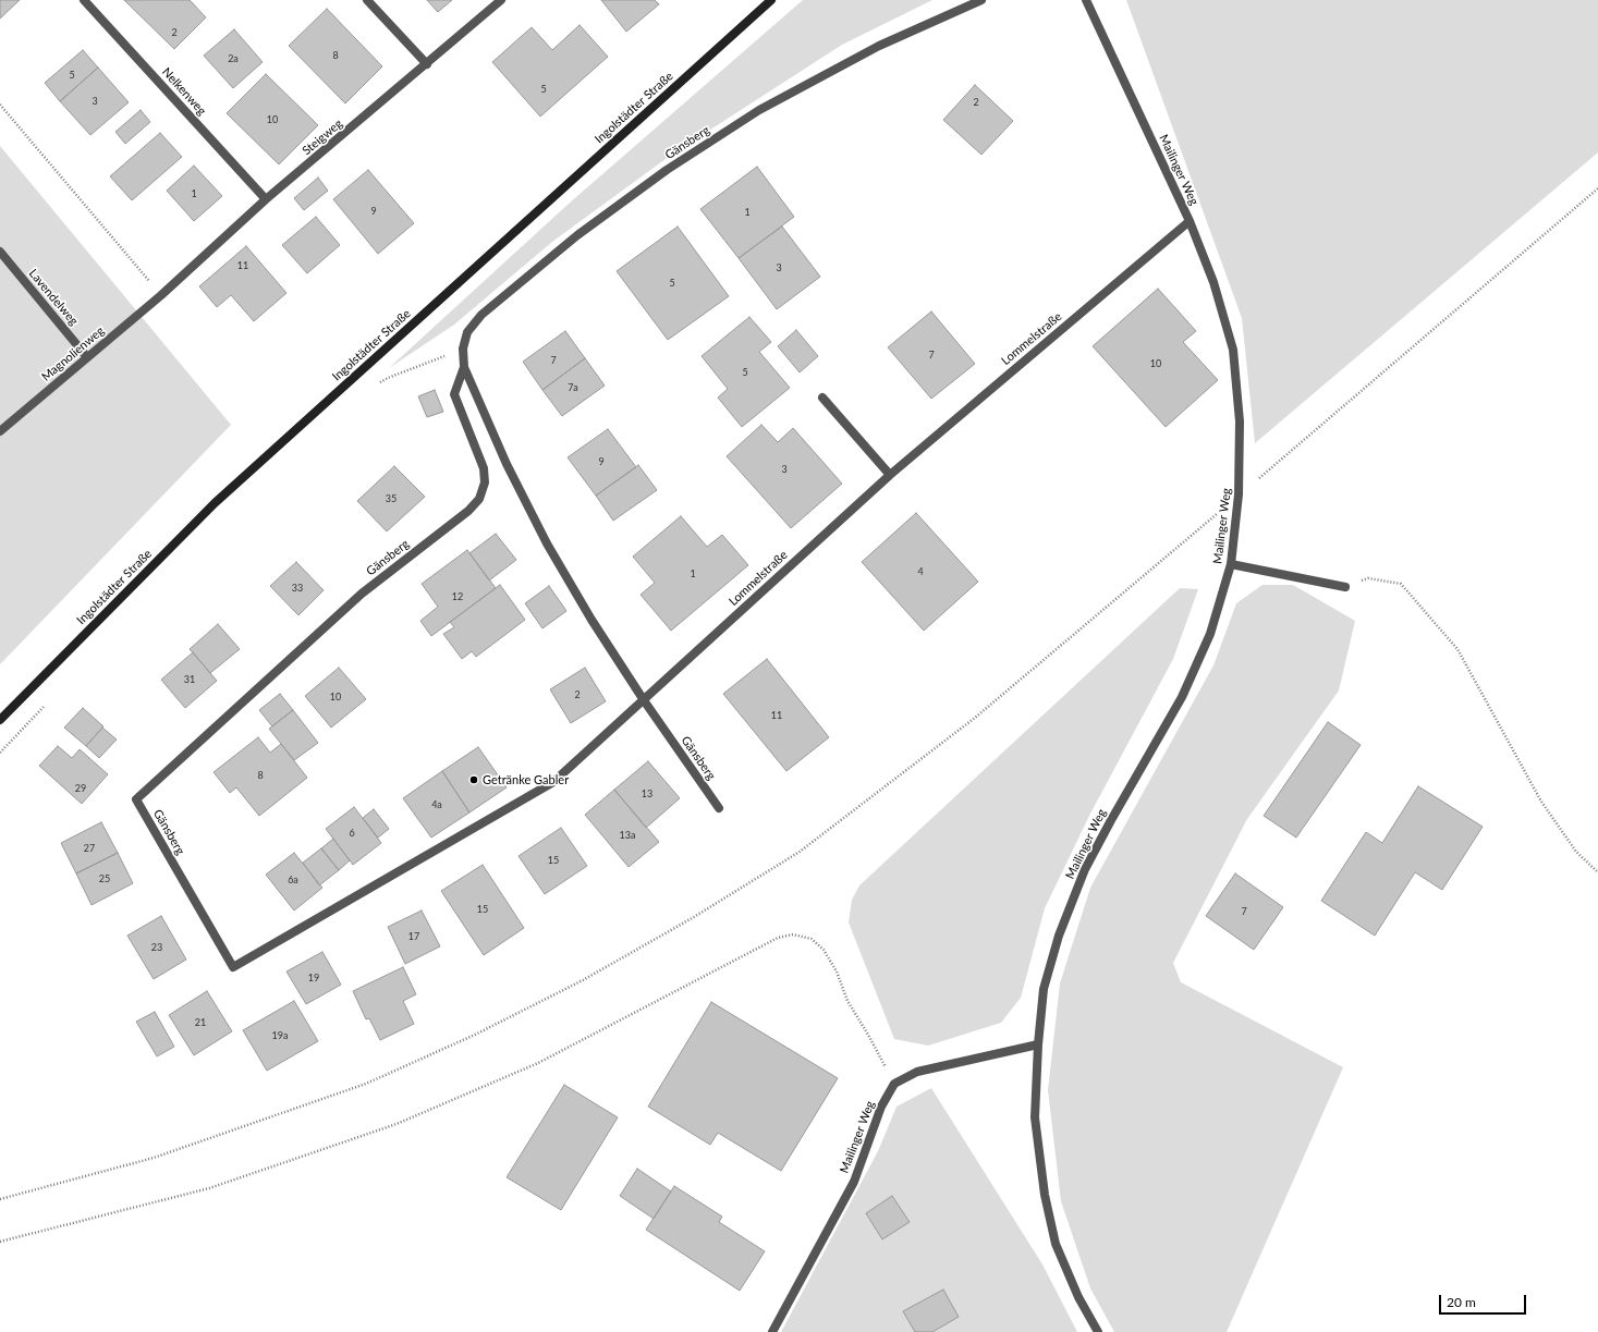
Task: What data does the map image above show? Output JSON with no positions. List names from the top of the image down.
{
  "streets": {
    "main road": ["Ingolstädter Straße"],
    "street": [
      "Nelkenweg",
      "Steigweg",
      "Gänsberg",
      "Mailinger Weg",
      "Lavendelweg",
      "Lommelstraße",
      "Magnolienweg"
    ]
  },
  "crossings": [
    ["Nelkenweg", "Steigweg"],
    ["Steigweg", "Magnolienweg"],
    ["Gänsberg", "Lommelstraße"],
    ["Mailinger Weg", "Lommelstraße"],
    ["Lavendelweg", "Magnolienweg"]
  ],
  "places": ["Getränke Gabler"],
  "house_numbers": [
    "2",
    "8",
    "2a",
    "5",
    "5",
    "3",
    "2",
    "10",
    "1",
    "9",
    "1",
    "11",
    "3",
    "5",
    "7",
    "7",
    "10",
    "5",
    "7a",
    "9",
    "3",
    "35",
    "4",
    "1",
    "33",
    "12",
    "31",
    "2",
    "10",
    "11",
    "8",
    "29",
    "13",
    "4a",
    "6",
    "13a",
    "27",
    "15",
    "25",
    "6a",
    "15",
    "7",
    "17",
    "23",
    "19",
    "21",
    "19a"
  ],
  "scale_bar": "20 m"
}
